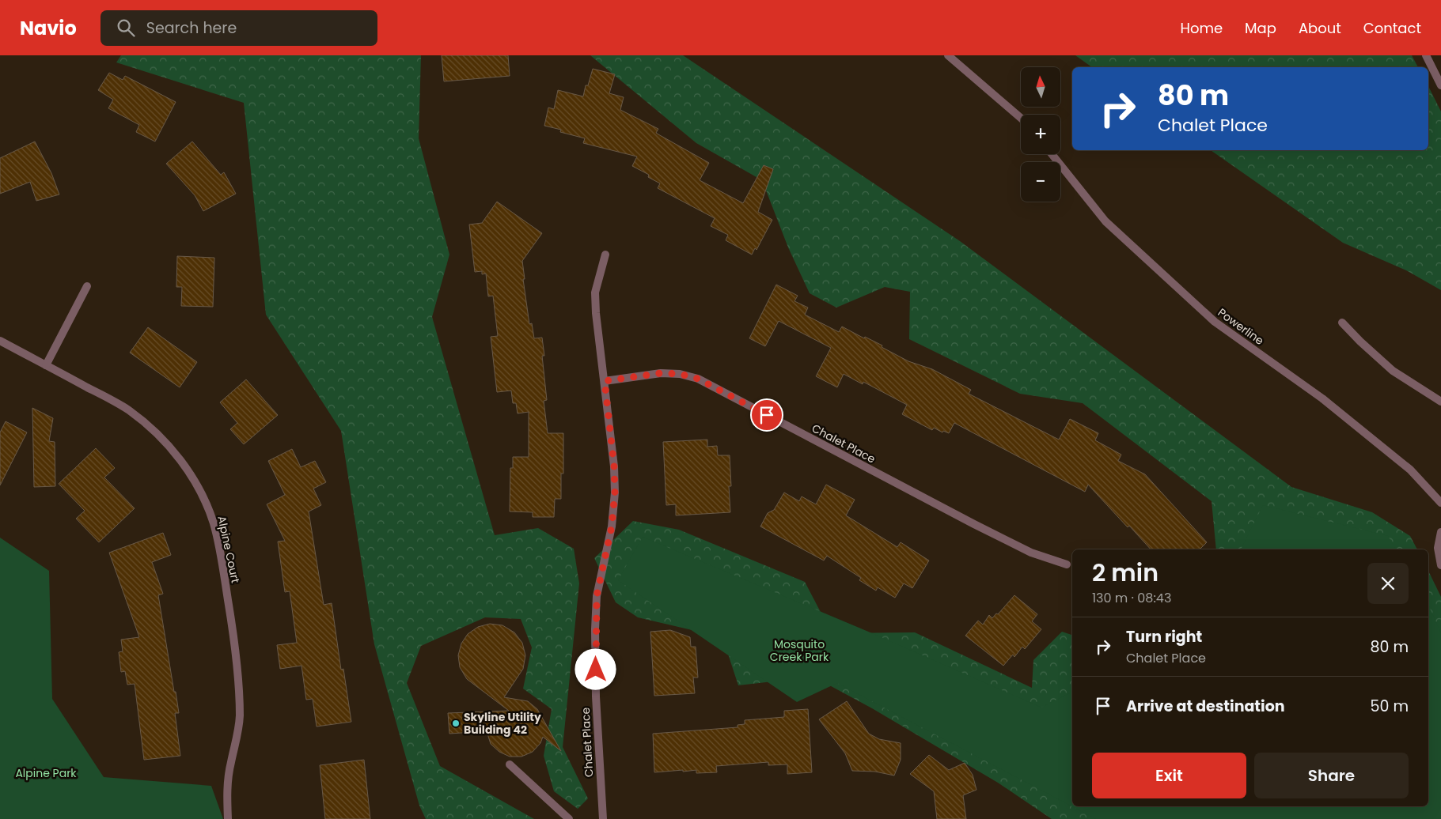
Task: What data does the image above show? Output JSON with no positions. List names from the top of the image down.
{
  "streets": {
    "street": ["Powerline", "Chalet Place", "Alpine Court"]
  },
  "parks": ["Mosquito Creek Park", "Alpine Park"],
  "places": ["Skyline Utility Building 42"],
  "north": "top",
  "page": {
    "header": "Navio",
    "search": "Search here",
    "nav": [
      "Home",
      "Map",
      "About",
      "Contact"
    ],
    "map_buttons": ["+", "−"],
    "turn": ["80 m", "Chalet Place"],
    "heading": ["2 min", "130 m · 08:43"],
    "list": [
      {
        "name": "Turn right",
        "note": "Chalet Place",
        "value": "80 m"
      },
      {
        "name": "Arrive at destination",
        "value": "50 m"
      }
    ],
    "buttons": ["Exit", "Share"]
  }
}
